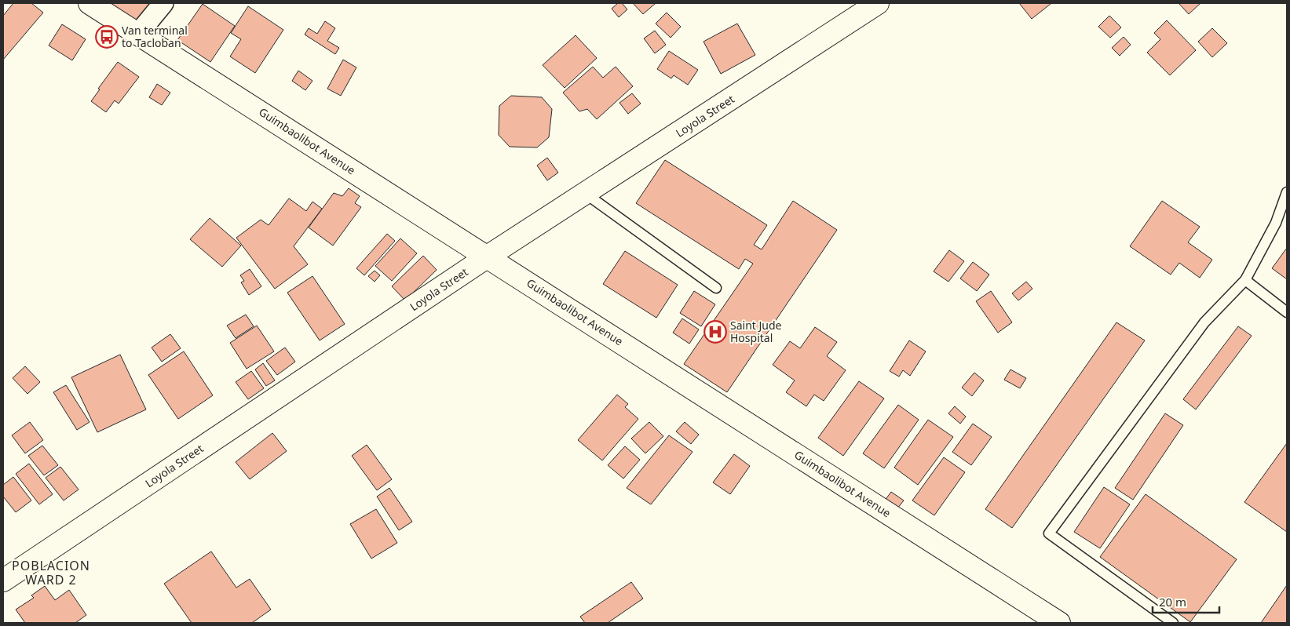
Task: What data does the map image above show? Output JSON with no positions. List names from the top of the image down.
{
  "streets": {
    "main road": ["Loyola Street", "Guimbaolibot Avenue"]
  },
  "crossings": [
    ["Loyola Street", "Guimbaolibot Avenue"]
  ],
  "districts": ["POBLACION WARD 2"],
  "places": {
    "bus stop": ["Van terminal to Tacloban"],
    "hospital": ["Saint Jude Hospital"]
  },
  "scale_bar": "20 m"
}
